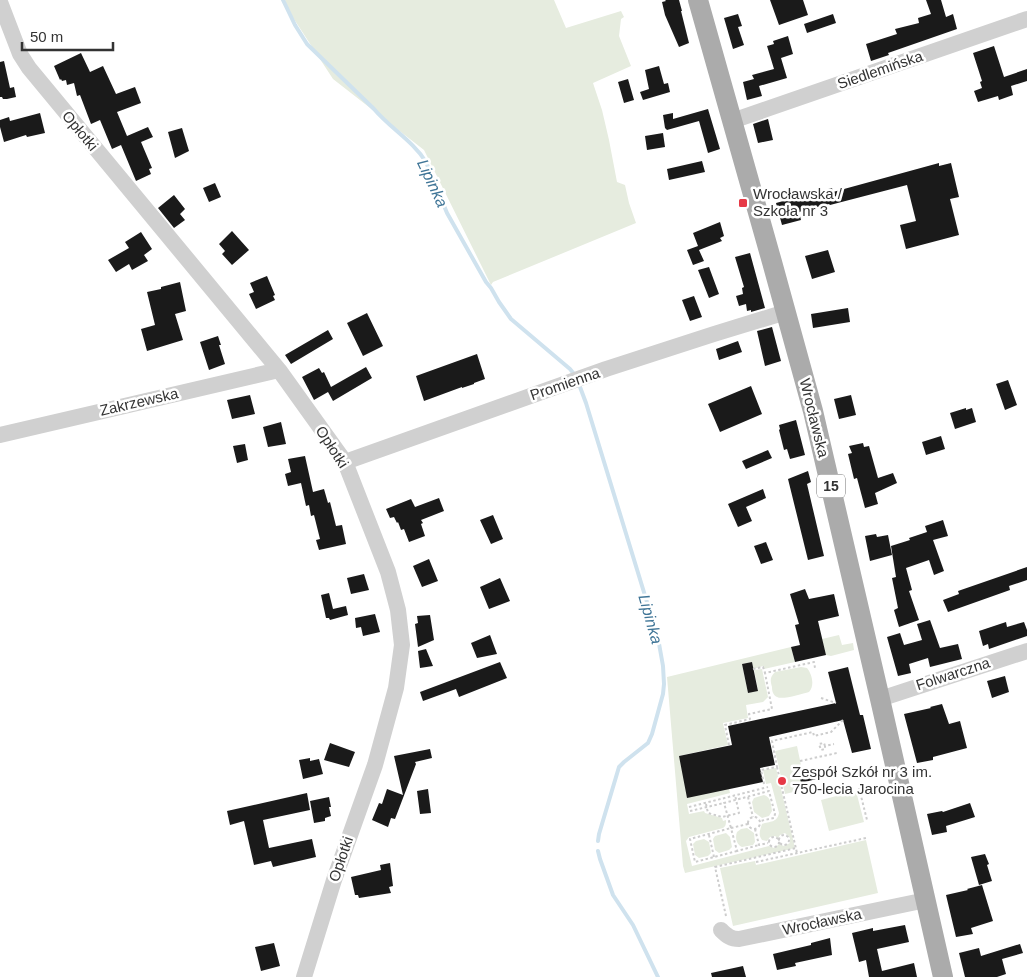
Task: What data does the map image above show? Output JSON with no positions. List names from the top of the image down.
{
  "streets": {
    "main road": ["Wrocławska", "15"],
    "street": [
      "Siedlemińska",
      "Opłotki",
      "Promienna",
      "Zakrzewska",
      "Folwarczna"
    ]
  },
  "crossings": [
    ["Siedlemińska", "Wrocławska"],
    ["Opłotki", "Promienna"],
    ["Opłotki", "Zakrzewska"],
    ["Promienna", "Wrocławska"],
    ["Wrocławska", "Folwarczna"]
  ],
  "water": ["Lipinka"],
  "places": {
    "transit": ["Wrocławska / Szkoła nr 3"],
    "other": ["Zespół Szkół nr 3 im. 750-lecia Jarocina"]
  },
  "scale_bar": "50 m"
}
